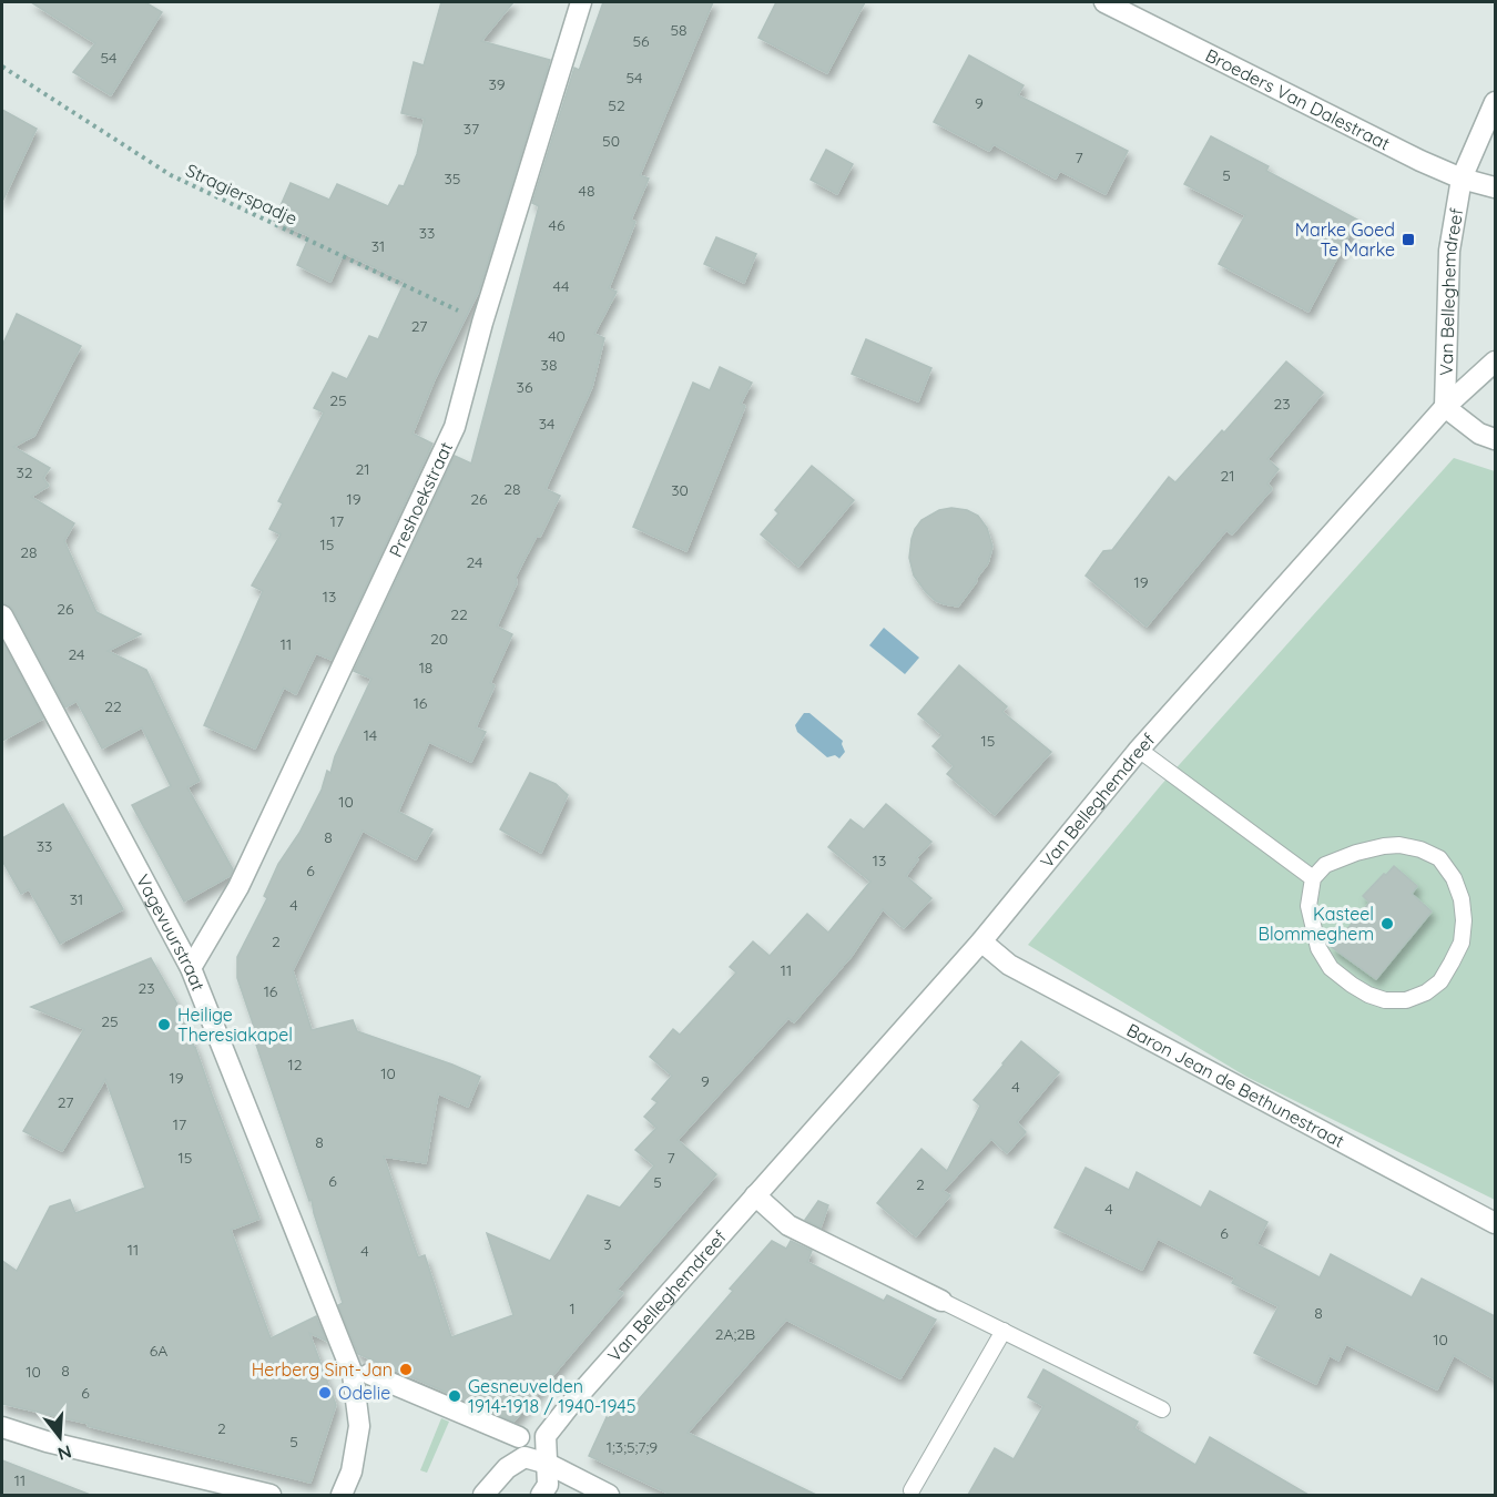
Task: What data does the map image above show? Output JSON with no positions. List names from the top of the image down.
{
  "streets": {
    "street": [
      "Broeders Van Dalestraat",
      "Van Belleghemdreef",
      "Preshoekstraat",
      "Vagevuurstraat",
      "Baron Jean de Bethunestraat"
    ],
    "path": ["Stragierspadje"]
  },
  "crossings": [
    ["Broeders Van Dalestraat", "Van Belleghemdreef"],
    ["Stragierspadje", "Preshoekstraat"],
    ["Van Belleghemdreef", "Baron Jean de Bethunestraat"],
    ["Preshoekstraat", "Vagevuurstraat"]
  ],
  "places": {
    "transit": ["Marke Goed Te Marke"],
    "other": [
      "Kasteel Blommeghem",
      "Heilige Theresiakapel",
      "Herberg Sint-Jan",
      "Odelie",
      "Gesneuvelden 1914-1918 / 1940-1945"
    ]
  },
  "house_numbers": [
    "58",
    "56",
    "54",
    "54",
    "39",
    "9",
    "52",
    "37",
    "50",
    "7",
    "5",
    "35",
    "48",
    "46",
    "33",
    "31",
    "44",
    "27",
    "40",
    "38",
    "36",
    "25",
    "23",
    "34",
    "21",
    "32",
    "21",
    "28",
    "30",
    "19",
    "26",
    "17",
    "15",
    "28",
    "24",
    "19",
    "13",
    "26",
    "22",
    "20",
    "11",
    "24",
    "18",
    "16",
    "22",
    "14",
    "15",
    "10",
    "8",
    "33",
    "13",
    "6",
    "31",
    "4",
    "2",
    "11",
    "23",
    "16",
    "25",
    "12",
    "10",
    "19",
    "9",
    "4",
    "27",
    "17",
    "8",
    "15",
    "7",
    "6",
    "5",
    "2",
    "4",
    "6",
    "3",
    "11",
    "4",
    "1",
    "8",
    "2A;2B",
    "10",
    "6A",
    "8",
    "10",
    "6",
    "2",
    "5",
    "1;3;5;7;9",
    "11"
  ],
  "north": "bottom"
}
